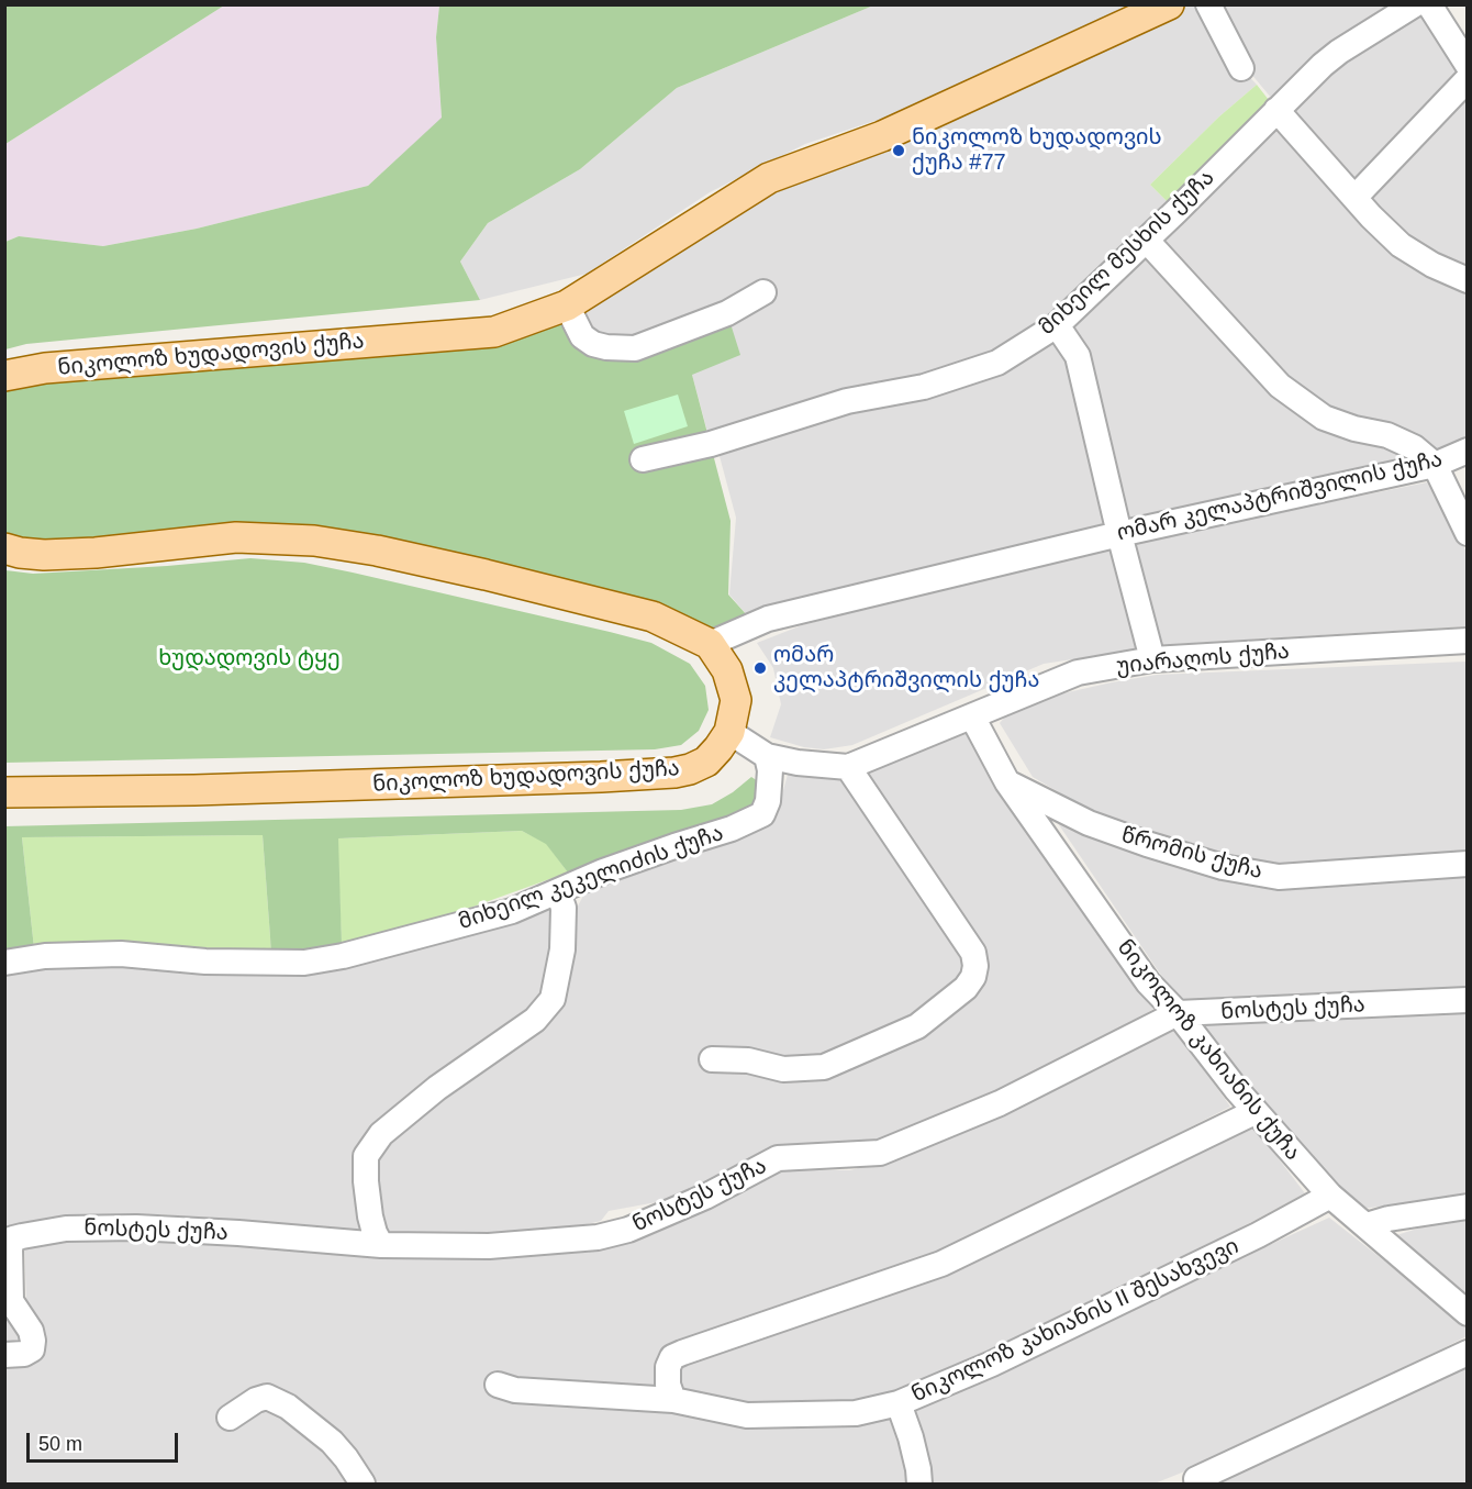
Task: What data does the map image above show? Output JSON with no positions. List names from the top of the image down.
{
  "streets": {
    "main road": ["ნიკოლოზ ხუდადოვის ქუჩა"],
    "street": [
      "მიხეილ მესხის ქუჩა",
      "ომარ კელაპტრიშვილის ქუჩა",
      "უიარაღოს ქუჩა",
      "წრომის ქუჩა",
      "მიხეილ კეკელიძის ქუჩა",
      "ნოსტეს ქუჩა",
      "ნიკოლოზ კახიანის ქუჩა",
      "ნიკოლოზ კახიანის II შესახვევი"
    ]
  },
  "crossings": [
    ["ნიკოლოზ ხუდადოვის ქუჩა", "ომარ კელაპტრიშვილის ქუჩა"],
    ["ნიკოლოზ ხუდადოვის ქუჩა", "უიარაღოს ქუჩა"],
    ["უიარაღოს ქუჩა", "მიხეილ კეკელიძის ქუჩა"],
    ["უიარაღოს ქუჩა", "ნიკოლოზ კახიანის ქუჩა"],
    ["წრომის ქუჩა", "ნიკოლოზ კახიანის ქუჩა"],
    ["ნოსტეს ქუჩა", "ნიკოლოზ კახიანის ქუჩა"],
    ["ნიკოლოზ კახიანის ქუჩა", "ნიკოლოზ კახიანის II შესახვევი"]
  ],
  "parks": ["ხუდადოვის ტყე"],
  "places": ["ნიკოლოზ ხუდადოვის ქუჩა #77", "ომარ კელაპტრიშვილის ქუჩა"],
  "scale_bar": "50 m"
}
